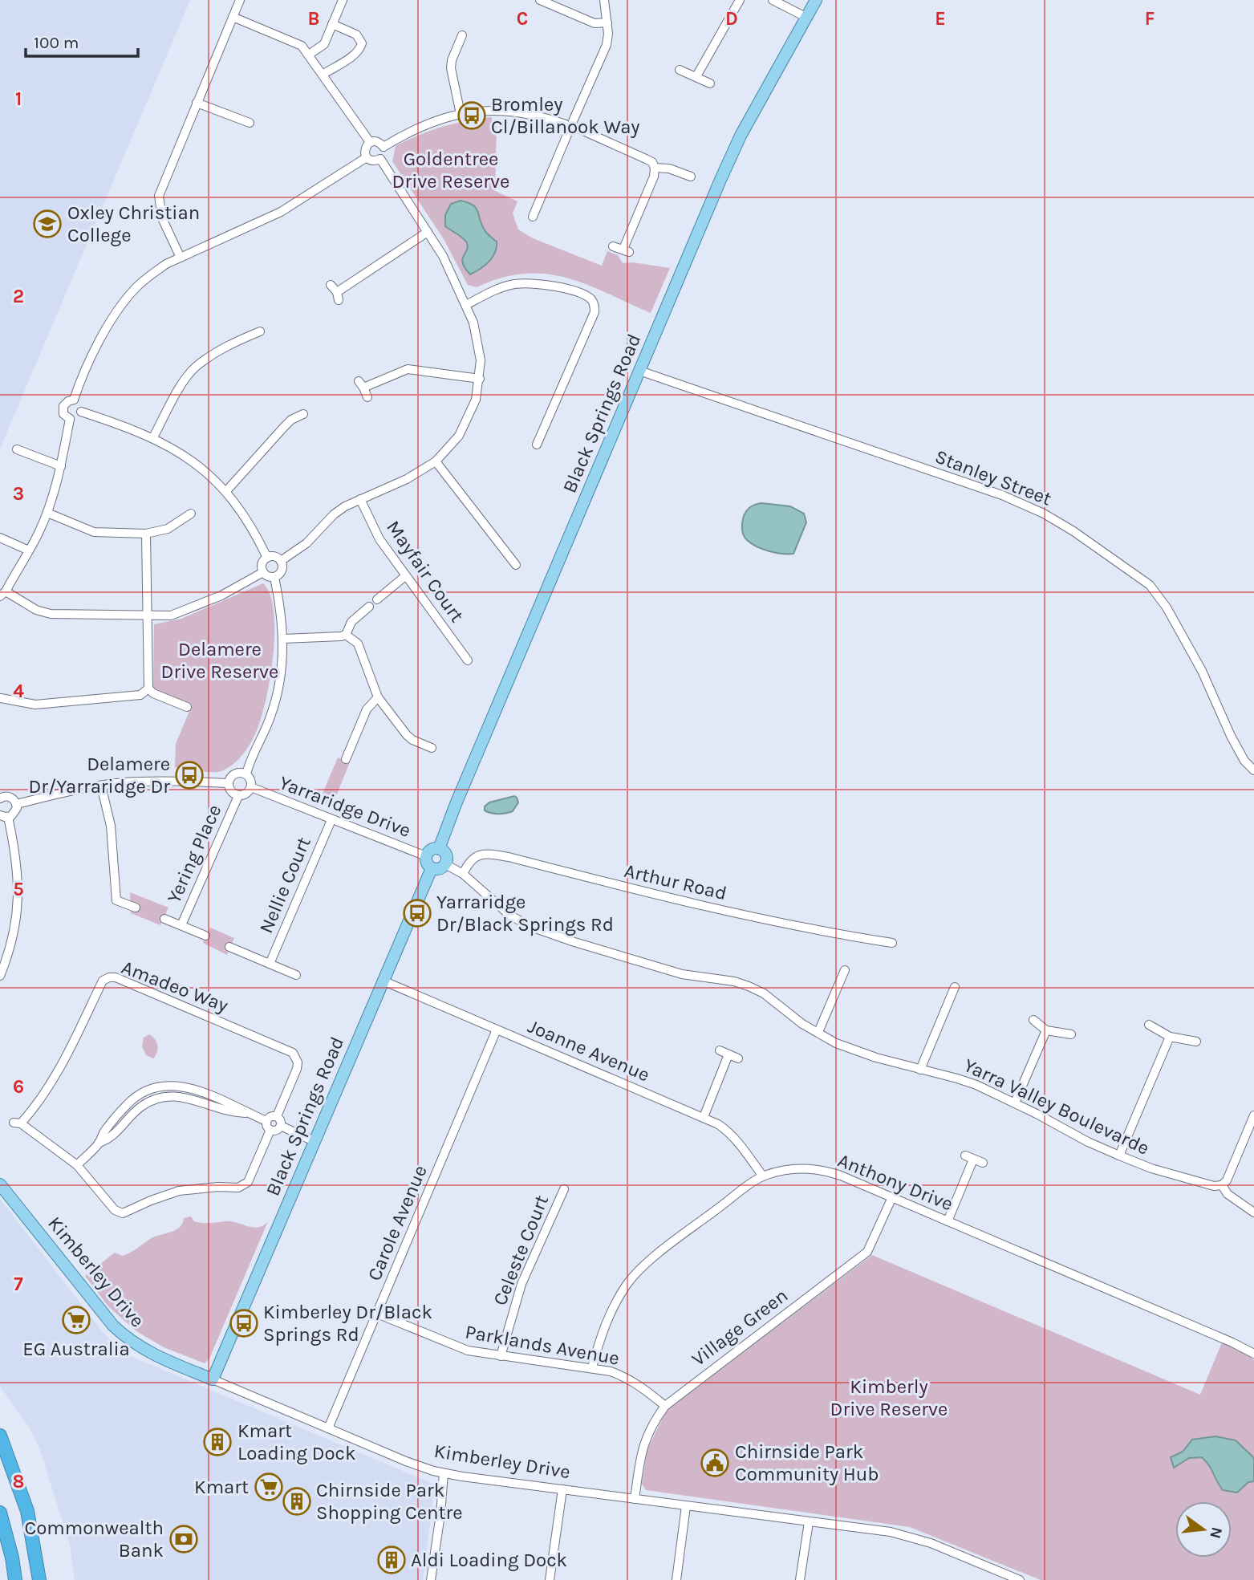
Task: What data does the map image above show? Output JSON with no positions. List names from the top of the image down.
{
  "streets": {
    "main road": ["Black Springs Road", "Kimberley Drive"],
    "street": [
      "Stanley Street",
      "Mayfair Court",
      "Yarraridge Drive",
      "Yering Place",
      "Arthur Road",
      "Nellie Court",
      "Amadeo Way",
      "Joanne Avenue",
      "Yarra Valley Boulevarde",
      "Anthony Drive",
      "Carole Avenue",
      "Celeste Court",
      "Village Green",
      "Parklands Avenue"
    ]
  },
  "crossings": [
    ["Black Springs Road", "Stanley Street"],
    ["Black Springs Road", "Yarraridge Drive"],
    ["Black Springs Road", "Joanne Avenue"],
    ["Black Springs Road", "Yarra Valley Boulevarde"],
    ["Black Springs Road", "Kimberley Drive"],
    ["Yarraridge Drive", "Yering Place"],
    ["Yarraridge Drive", "Nellie Court"],
    ["Yarraridge Drive", "Yarra Valley Boulevarde"],
    ["Arthur Road", "Yarra Valley Boulevarde"],
    ["Joanne Avenue", "Anthony Drive"],
    ["Joanne Avenue", "Carole Avenue"],
    ["Anthony Drive", "Village Green"],
    ["Anthony Drive", "Parklands Avenue"],
    ["Carole Avenue", "Kimberley Drive"],
    ["Carole Avenue", "Parklands Avenue"],
    ["Celeste Court", "Parklands Avenue"],
    ["Kimberley Drive", "Village Green"],
    ["Village Green", "Parklands Avenue"]
  ],
  "parks": ["Goldentree Drive Reserve", "Delamere Drive Reserve", "Kimberly Drive Reserve"],
  "places": {
    "bus stop": [
      "Bromley Cl/Billanook Way",
      "Delamere Dr/Yarraridge Dr",
      "Yarraridge Dr/Black Springs Rd",
      "Kimberley Dr/Black Springs Rd"
    ],
    "school or university": ["Oxley Christian College"],
    "supermarket": ["EG Australia", "Kmart"],
    "building": ["Kmart Loading Dock", "Chirnside Park Shopping Centre", "Aldi Loading Dock"],
    "public building": ["Chirnside Park Community Hub"],
    "bank": ["Commonwealth Bank"]
  },
  "scale_bar": "100 m",
  "north": "right",
  "grid": {
    "columns": [
      "B",
      "C",
      "D",
      "E",
      "F"
    ],
    "rows": [
      "1",
      "2",
      "3",
      "4",
      "5",
      "6",
      "7",
      "8"
    ]
  }
}
